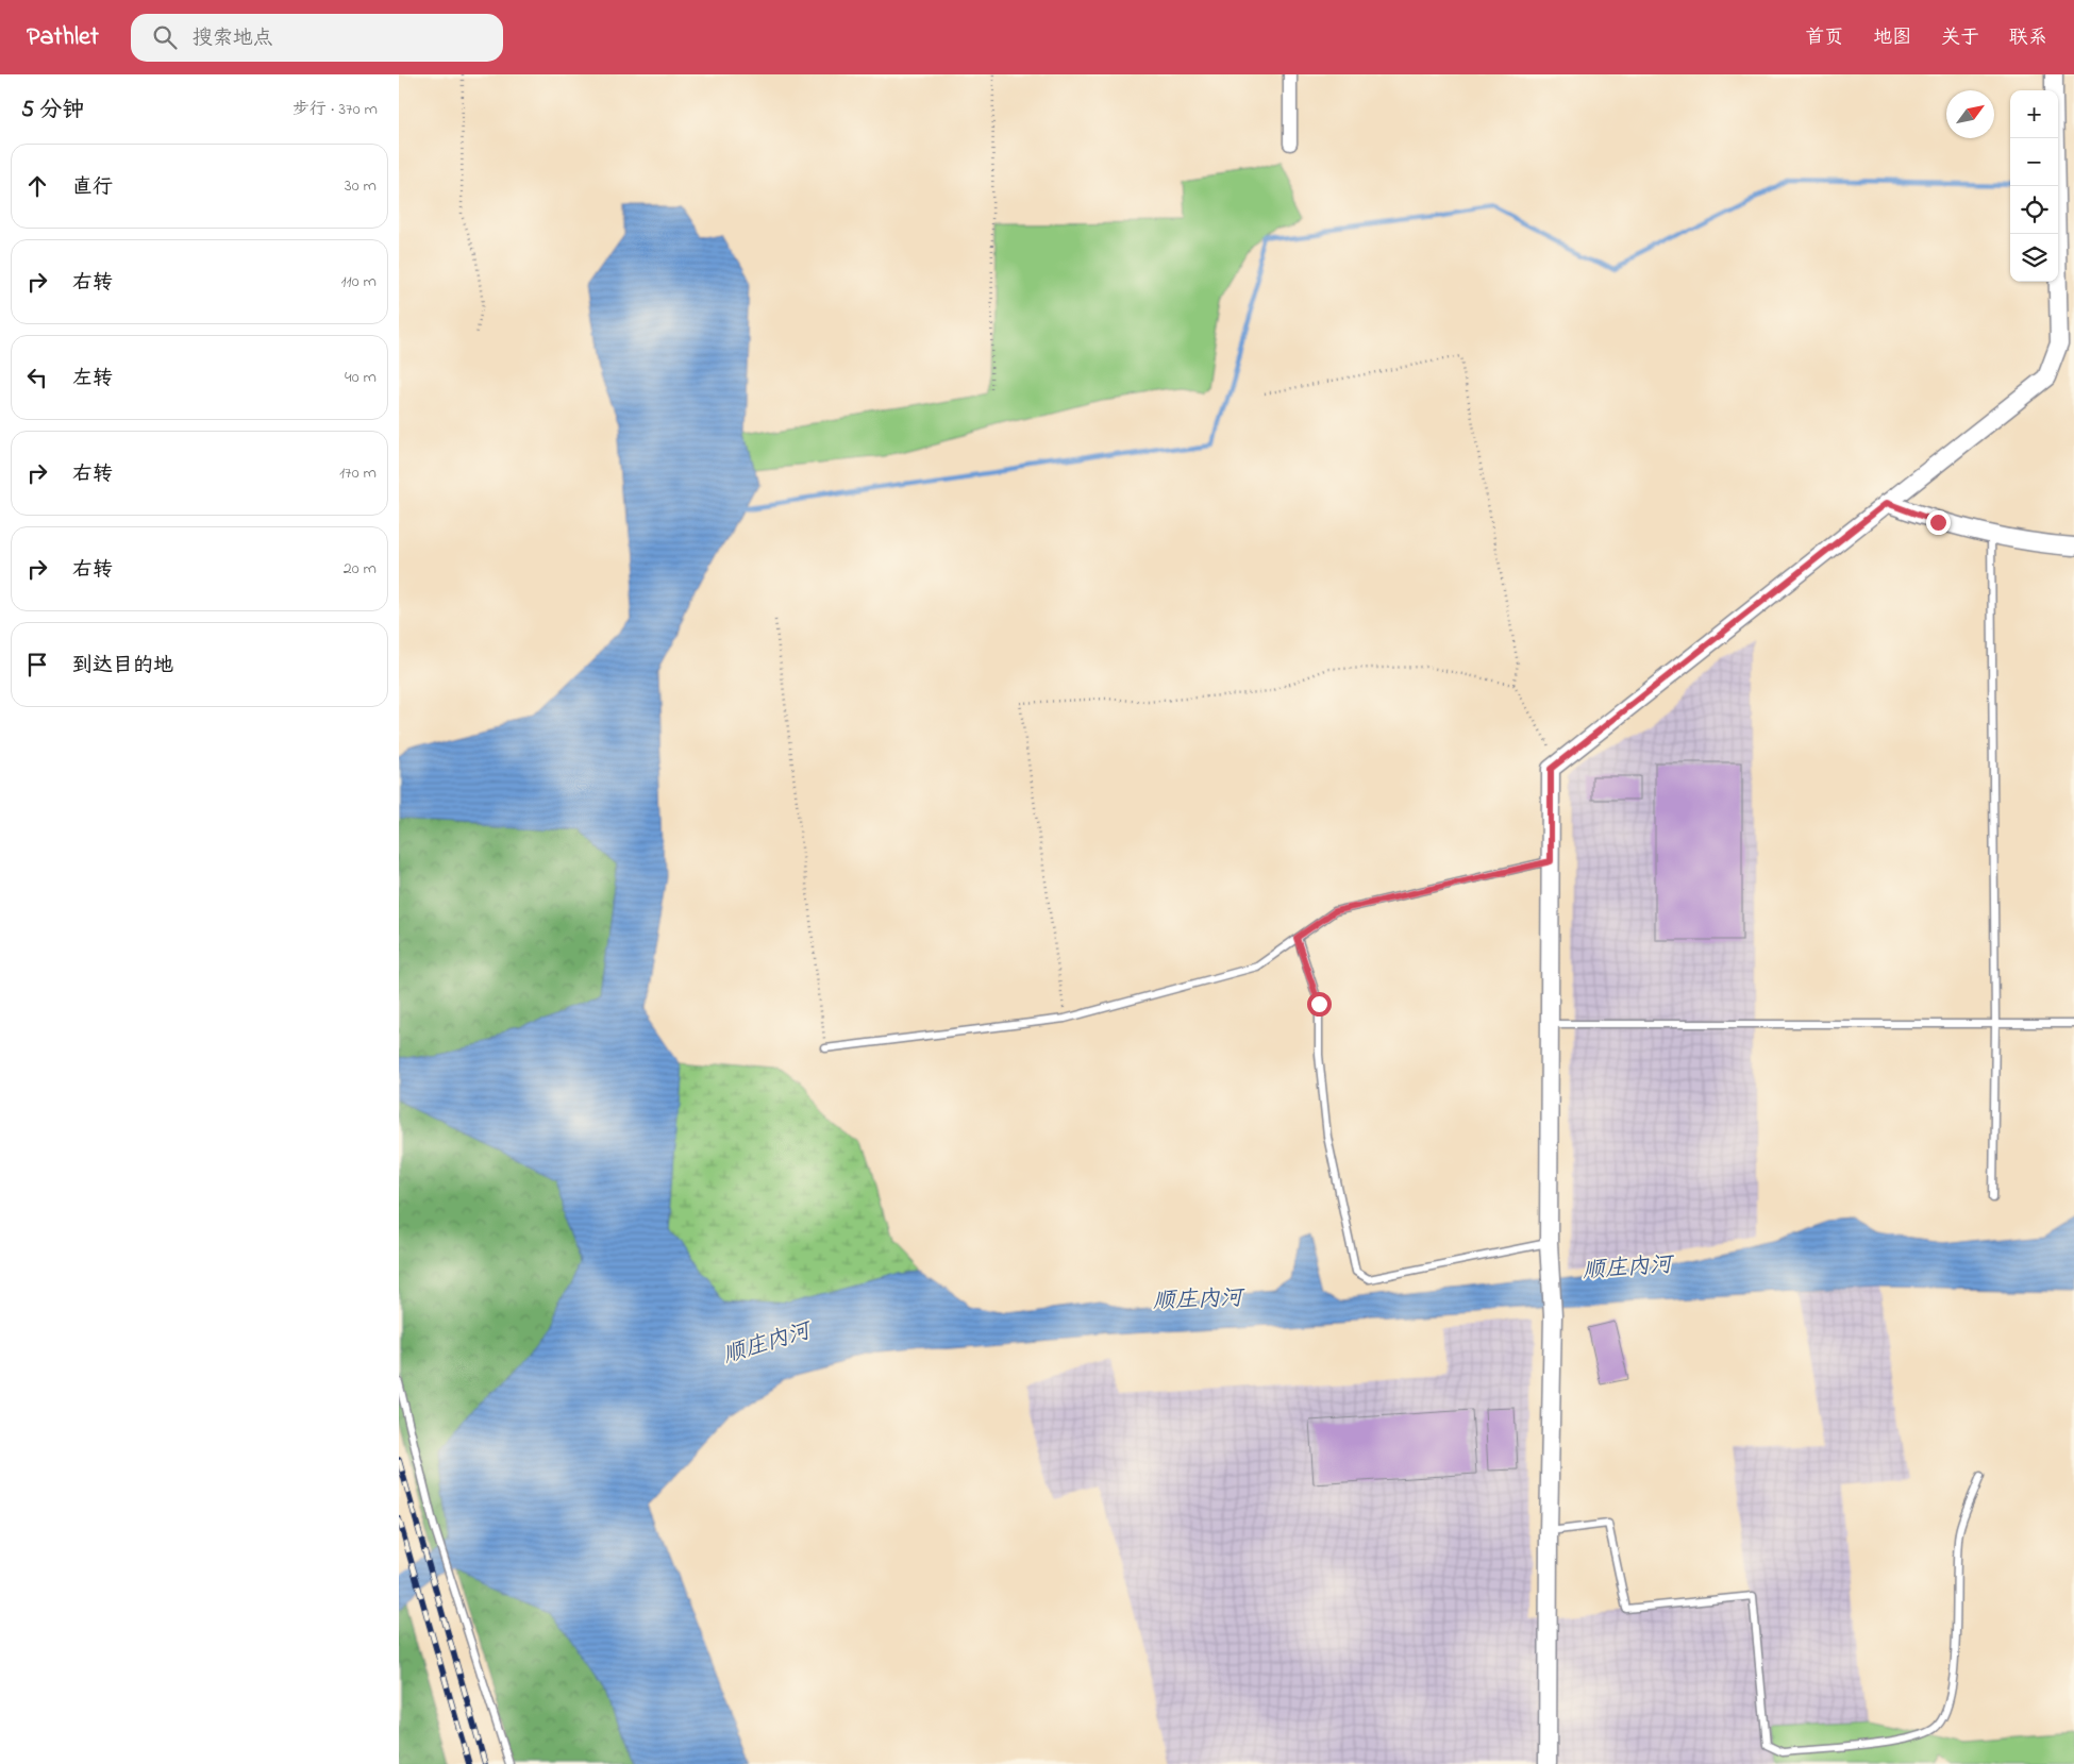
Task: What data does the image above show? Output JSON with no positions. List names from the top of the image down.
{
  "water": ["顺庄内河"],
  "north": "top right",
  "page": {
    "header": "Pathlet",
    "search": "搜索地点",
    "nav": [
      "首页",
      "地图",
      "关于",
      "联系"
    ],
    "heading": ["5 分钟", "步行 · 370 m"],
    "map_buttons": ["+", "−"],
    "list": [
      ["直行", "30 m"],
      ["右转", "110 m"],
      ["左转", "40 m"],
      ["右转", "170 m"],
      ["右转", "20 m"],
      "到达目的地"
    ]
  }
}
